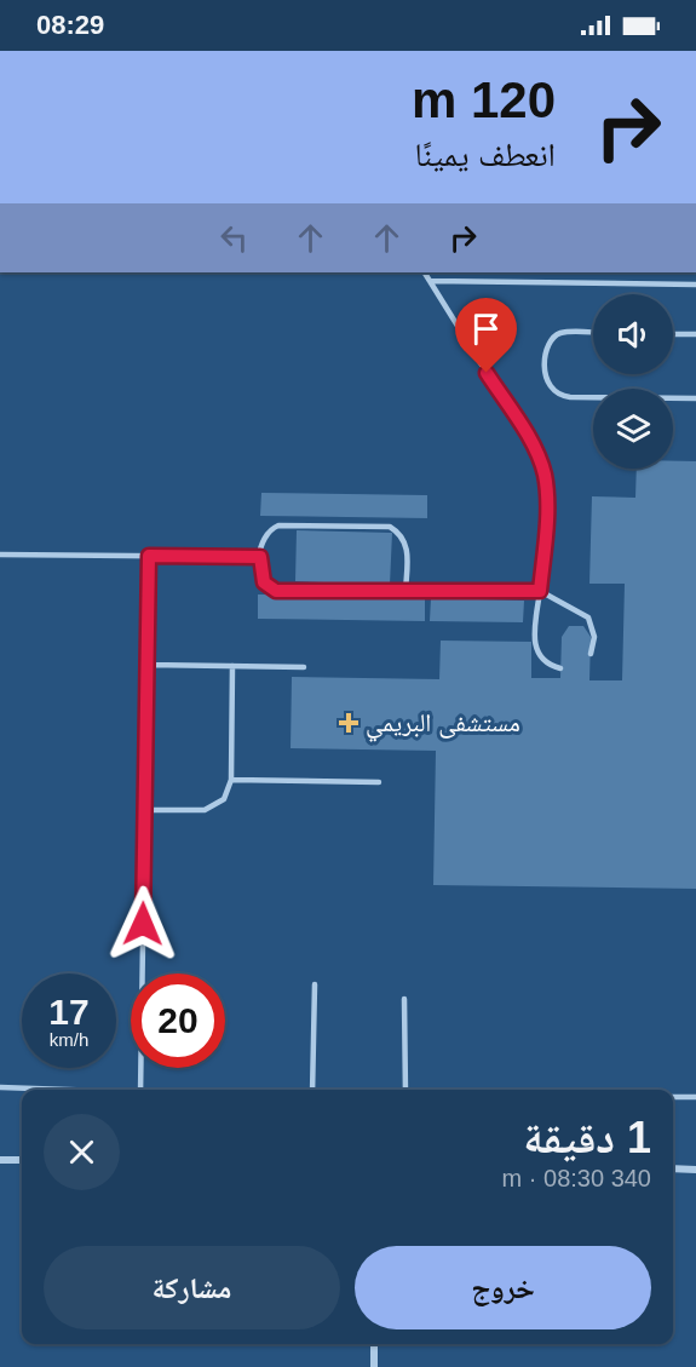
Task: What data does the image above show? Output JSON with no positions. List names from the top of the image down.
{
  "places": {
    "health": ["مستشفى البريمي"]
  },
  "page": {
    "status": "08:29",
    "turn": ["120 m", "انعطف يمينًا"],
    "speed": "17 km/h",
    "limit": "20",
    "heading": ["1 دقيقة", "340 m · 08:30"],
    "buttons": ["خروج", "مشاركة"]
  }
}
